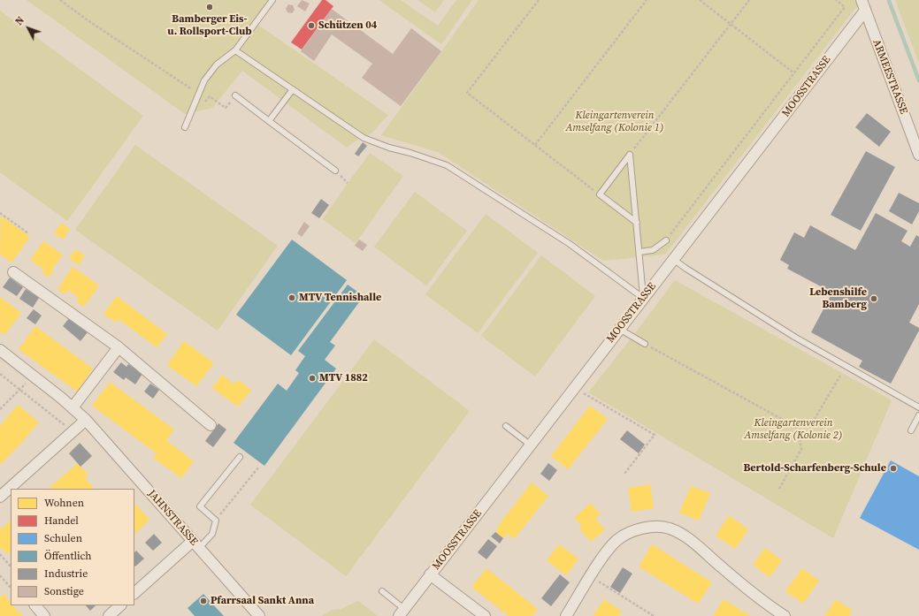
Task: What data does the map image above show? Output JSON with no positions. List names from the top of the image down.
{
  "streets": {
    "street": ["ARMEESTRASSE", "MOOSSTRASSE", "JAHNSTRASSE"]
  },
  "crossings": [
    ["ARMEESTRASSE", "MOOSSTRASSE"]
  ],
  "parks": ["Kleingartenverein Amselfang (Kolonie 1)", "Kleingartenverein Amselfang (Kolonie 2)"],
  "places": [
    "Bamberger Eis- u. Rollsport-Club",
    "Schützen 04",
    "MTV Tennishalle",
    "Lebenshilfe Bamberg",
    "MTV 1882",
    "Bertold-Scharfenberg-Schule",
    "Pfarrsaal Sankt Anna"
  ],
  "legend": [
    "Wohnen",
    "Handel",
    "Schulen",
    "Öffentlich",
    "Industrie",
    "Sonstige"
  ],
  "north": "top left"
}
